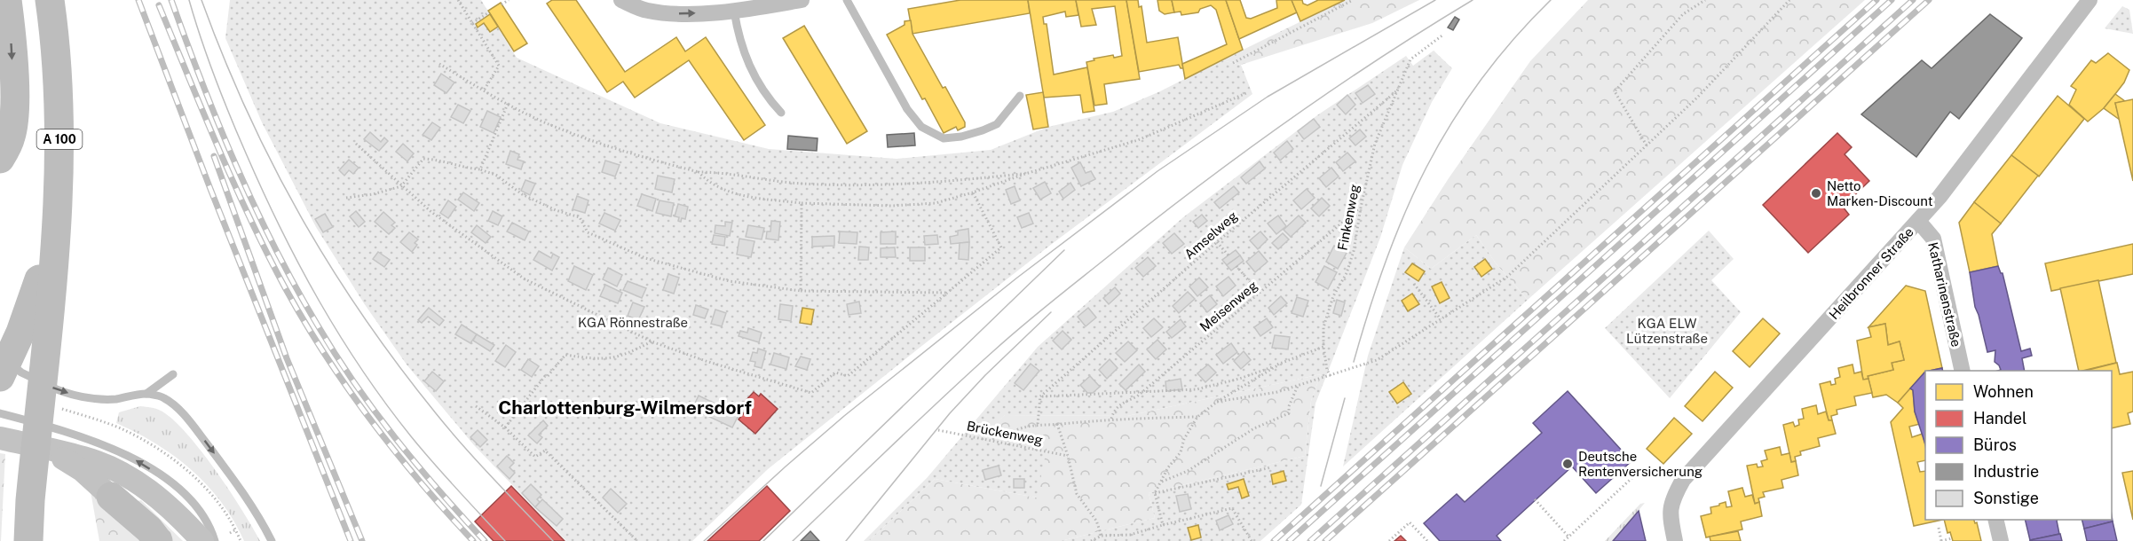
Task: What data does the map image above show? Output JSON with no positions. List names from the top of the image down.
{
  "streets": {
    "highway": ["A 100"],
    "street": ["Heilbronner Straße", "Katharinenstraße"],
    "path": [
      "Finkenweg",
      "Amselweg",
      "Meisenweg",
      "Brückenweg"
    ]
  },
  "crossings": [
    ["Finkenweg", "Amselweg"],
    ["Finkenweg", "Meisenweg"],
    ["Heilbronner Straße", "Katharinenstraße"]
  ],
  "districts": ["Charlottenburg-Wilmersdorf"],
  "parks": ["KGA Rönnestraße", "KGA ELW Lützenstraße"],
  "places": ["Netto Marken-Discount", "Deutsche Rentenversicherung"],
  "legend": [
    "Wohnen",
    "Handel",
    "Büros",
    "Industrie",
    "Sonstige"
  ]
}
